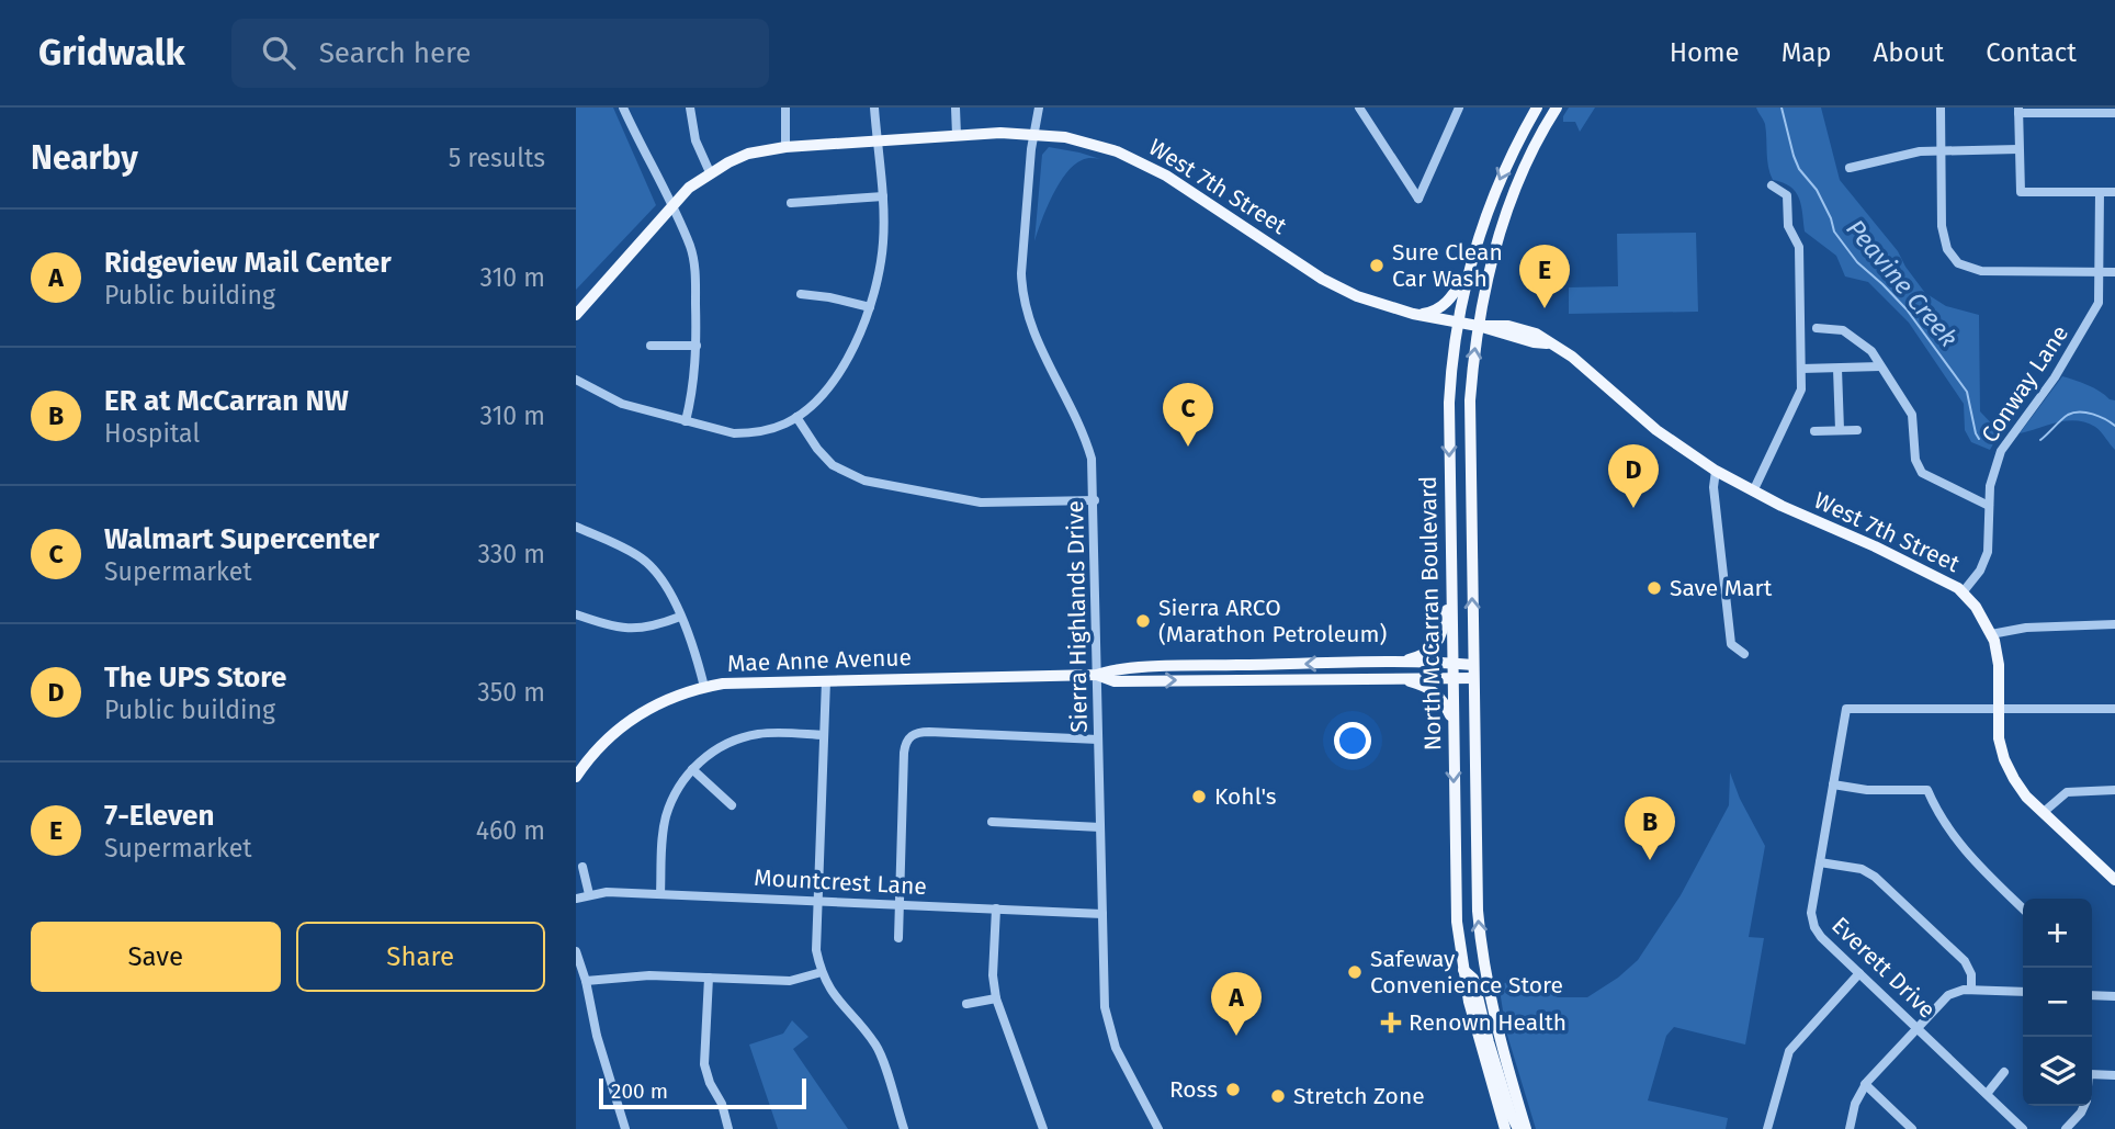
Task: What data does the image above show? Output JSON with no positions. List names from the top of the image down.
{
  "streets": {
    "main road": ["West 7th Street", "North McCarran Boulevard", "Mae Anne Avenue"],
    "street": [
      "Conway Lane",
      "Sierra Highlands Drive",
      "Mountcrest Lane",
      "Everett Drive"
    ]
  },
  "crossings": [
    ["West 7th Street", "Conway Lane"],
    ["West 7th Street", "North McCarran Boulevard"],
    ["West 7th Street", "Sierra Highlands Drive"],
    ["West 7th Street", "Everett Drive"],
    ["North McCarran Boulevard", "Mae Anne Avenue"],
    ["Sierra Highlands Drive", "Mae Anne Avenue"],
    ["Sierra Highlands Drive", "Mountcrest Lane"]
  ],
  "water": ["Peavine Creek"],
  "places": {
    "other": [
      "Sure Clean Car Wash",
      "Save Mart",
      "Sierra ARCO (Marathon Petroleum)",
      "Kohl's",
      "Safeway Convenience Store",
      "Ross",
      "Stretch Zone"
    ],
    "health": ["Renown Health"]
  },
  "scale_bar": "200 m",
  "page": {
    "header": "Gridwalk",
    "search": "Search here",
    "nav": [
      "Home",
      "Map",
      "About",
      "Contact"
    ],
    "heading": ["Nearby", "5 results"],
    "list": [
      {
        "mark": "A",
        "name": "Ridgeview Mail Center",
        "note": "Public building",
        "value": "310 m"
      },
      {
        "mark": "B",
        "name": "ER at McCarran NW",
        "note": "Hospital",
        "value": "310 m"
      },
      {
        "mark": "C",
        "name": "Walmart Supercenter",
        "note": "Supermarket",
        "value": "330 m"
      },
      {
        "mark": "D",
        "name": "The UPS Store",
        "note": "Public building",
        "value": "350 m"
      },
      {
        "mark": "E",
        "name": "7-Eleven",
        "note": "Supermarket",
        "value": "460 m"
      }
    ],
    "pins": [
      "E",
      "C",
      "D",
      "B",
      "A"
    ],
    "buttons": ["Save", "Share"],
    "map_buttons": ["+", "−"],
    "scale": "200 m"
  }
}
